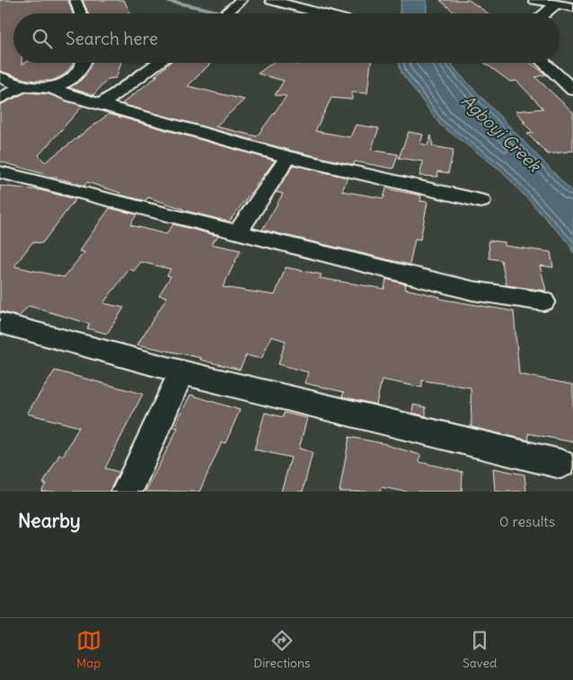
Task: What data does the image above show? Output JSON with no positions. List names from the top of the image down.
{
  "water": ["Agboyi Creek"],
  "page": {
    "search": "Search here",
    "heading": ["Nearby", "0 results"],
    "nav": ["Map", "Directions", "Saved"]
  }
}
